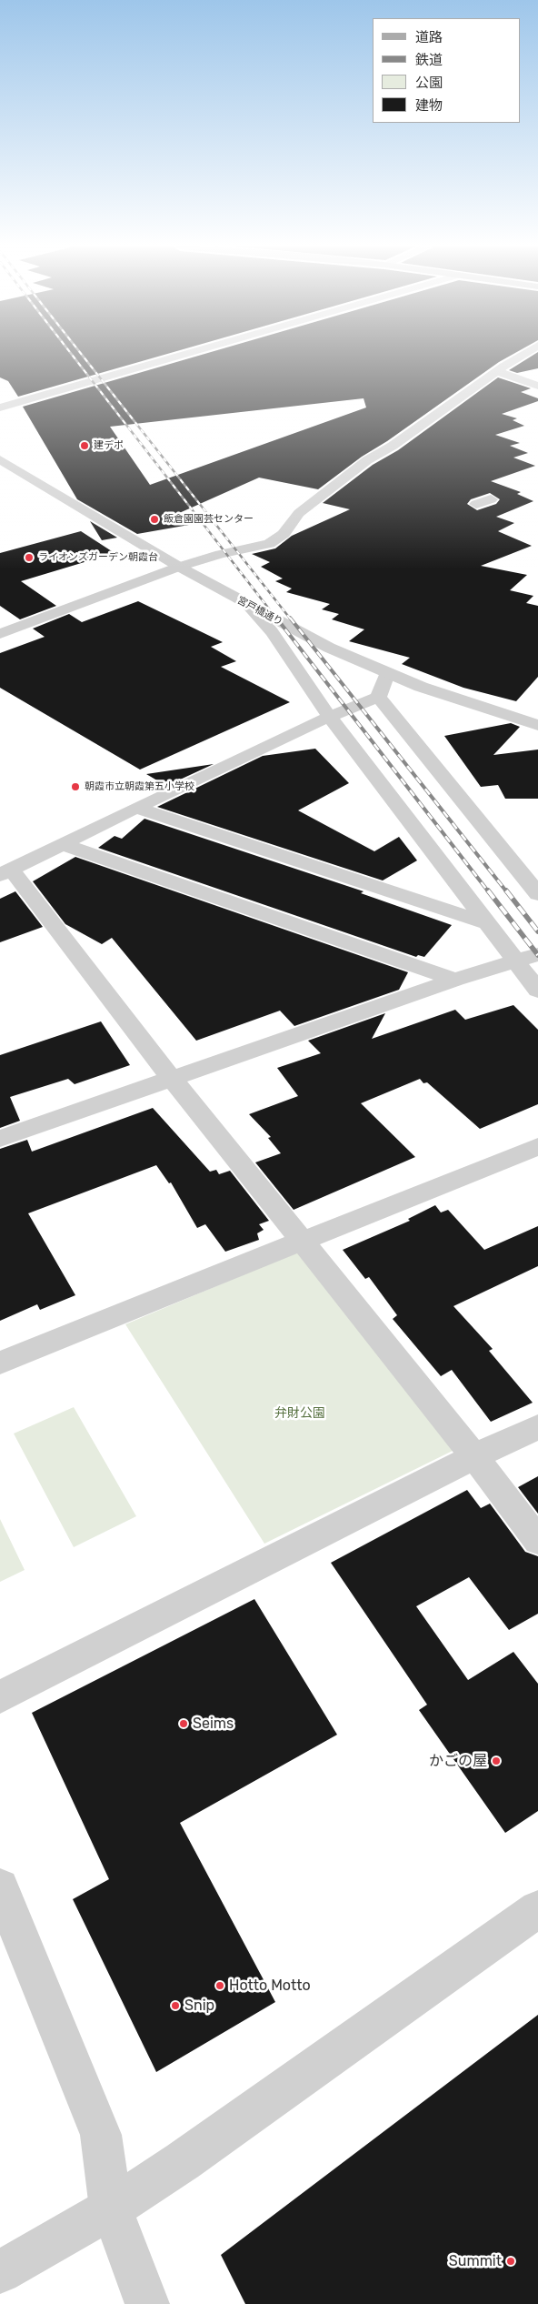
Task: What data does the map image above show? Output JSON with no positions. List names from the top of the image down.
{
  "streets": {
    "street": ["宮戸橋通り"]
  },
  "parks": ["弁財公園"],
  "places": [
    "建デポ",
    "飯倉園園芸センター",
    "ライオンズガーデン朝霞台",
    "朝霞市立朝霞第五小学校",
    "Seims",
    "かごの屋",
    "Hotto Motto",
    "Snip",
    "Summit"
  ],
  "legend": [
    "道路",
    "鉄道",
    "公園",
    "建物"
  ]
}
